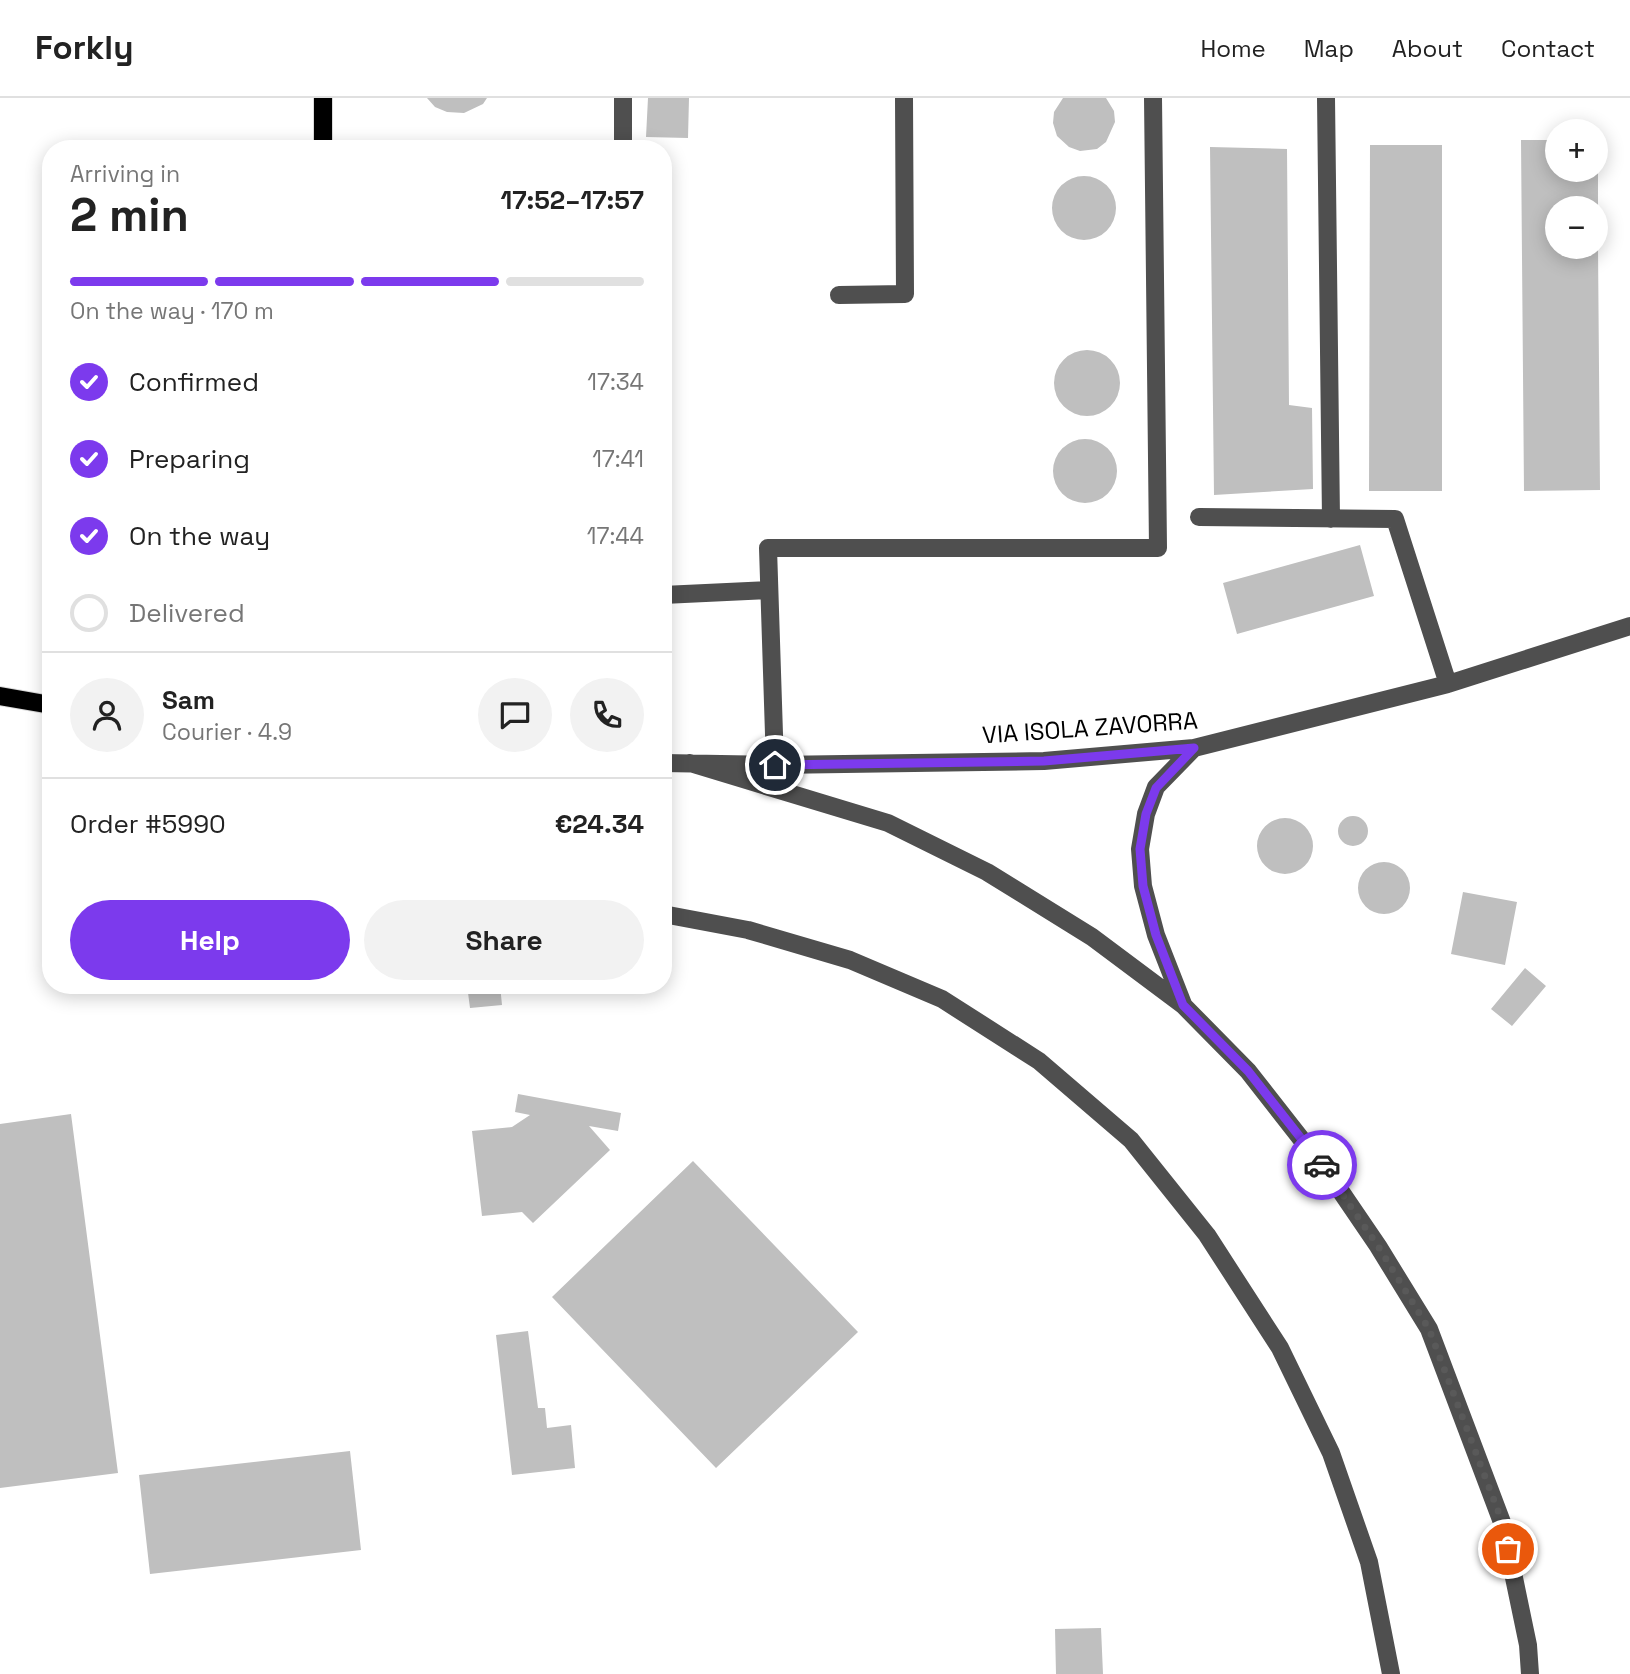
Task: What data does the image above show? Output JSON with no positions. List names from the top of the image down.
{
  "streets": {
    "street": ["VIA ISOLA ZAVORRA"]
  },
  "page": {
    "header": "Forkly",
    "nav": [
      "Home",
      "Map",
      "About",
      "Contact"
    ],
    "map_buttons": ["+", "−"],
    "heading": ["2 min", "Arriving in", "17:52–17:57"],
    "panel": [
      "Sam",
      "Courier · 4.9",
      "Order #5990",
      "€24.34"
    ],
    "bar": "On the way · 170 m",
    "list": [
      ["Confirmed", "17:34"],
      ["Preparing", "17:41"],
      ["On the way", "17:44"],
      "Delivered"
    ],
    "buttons": ["Help", "Share"]
  }
}
